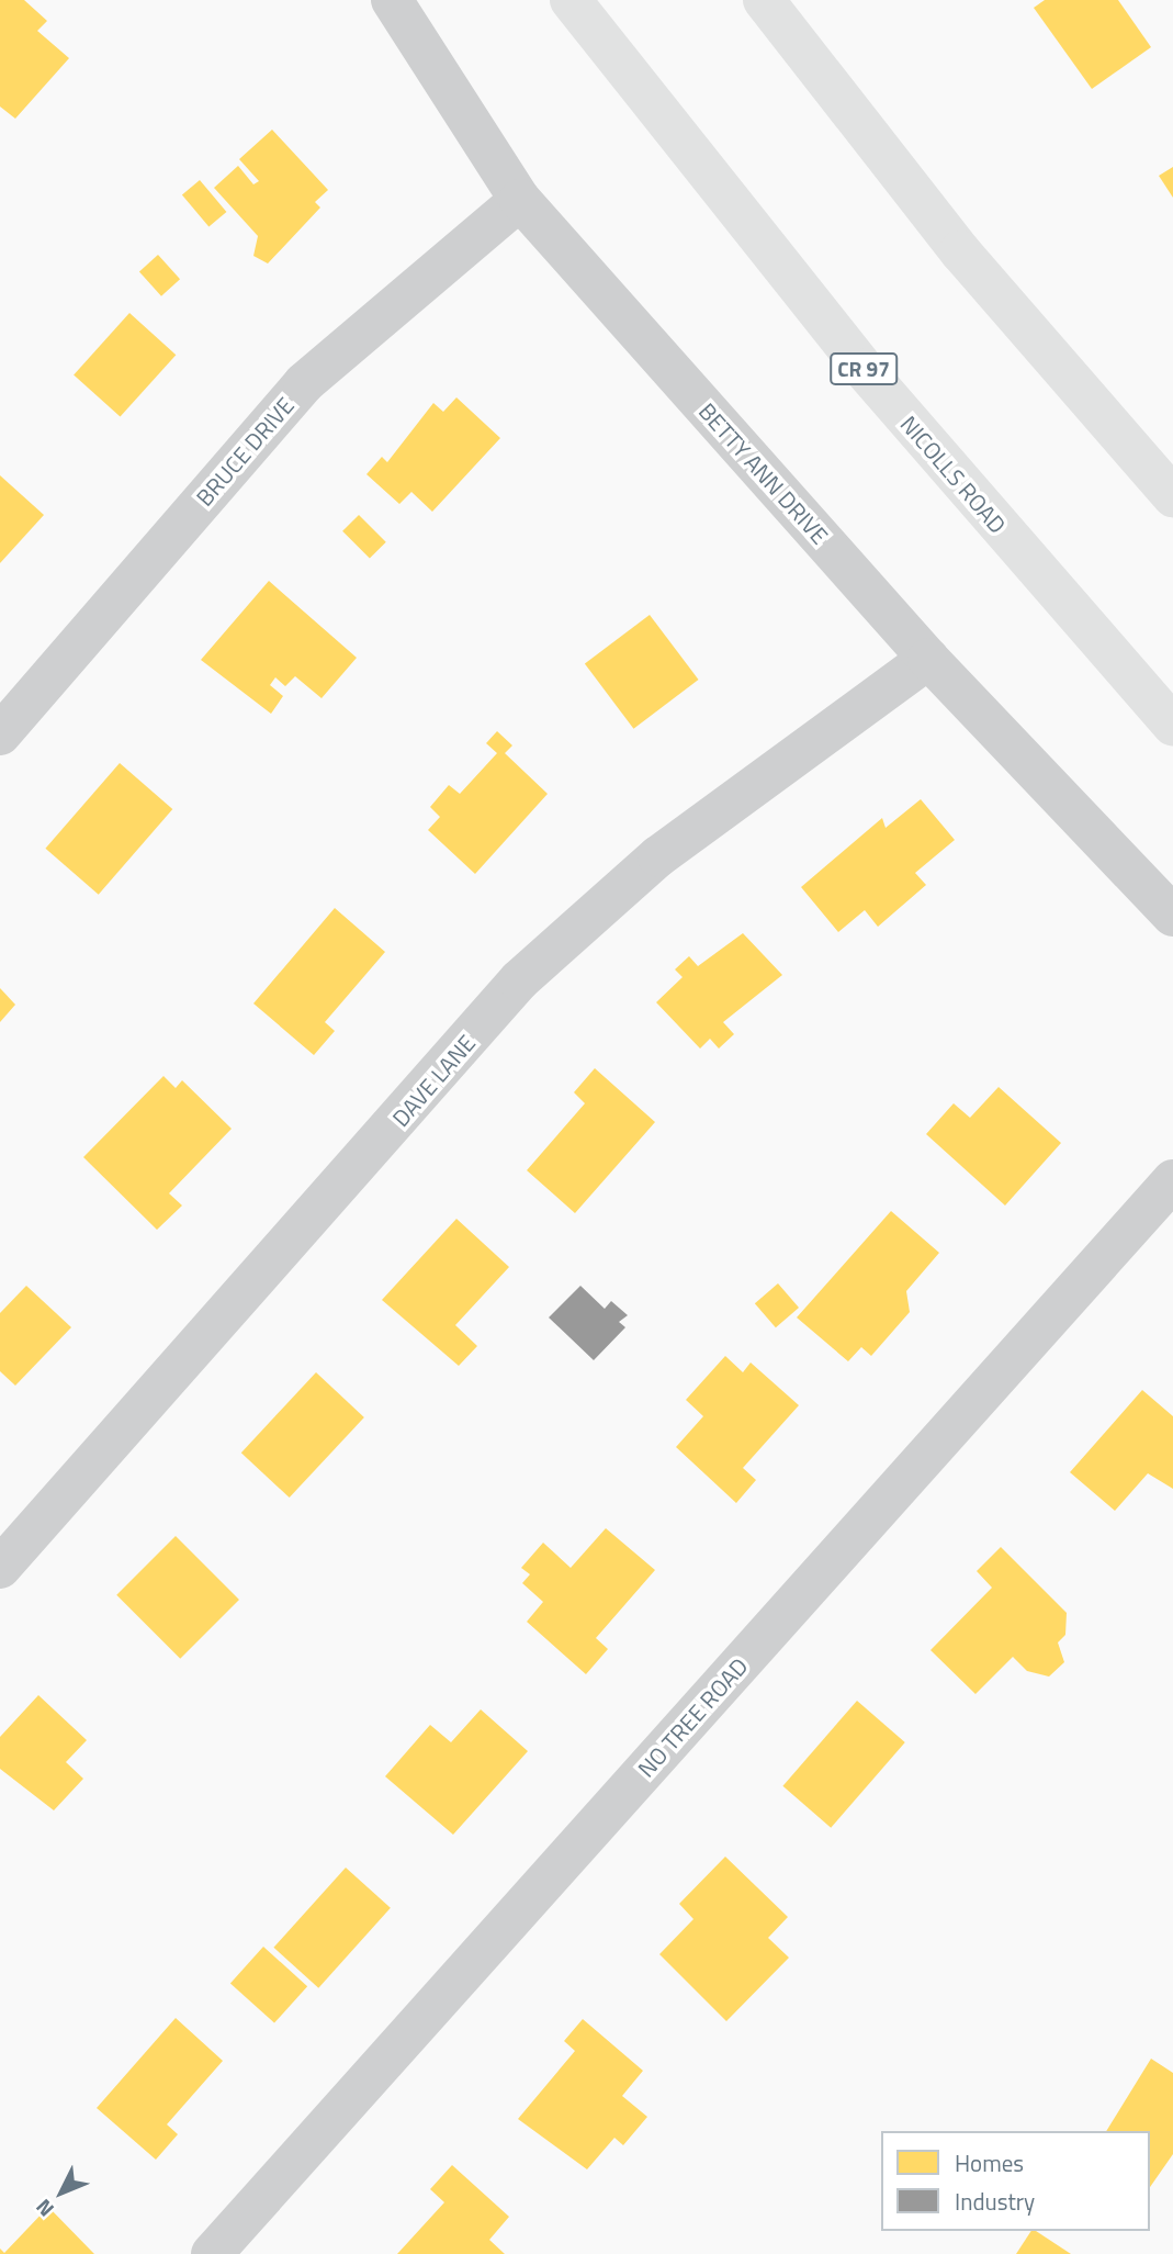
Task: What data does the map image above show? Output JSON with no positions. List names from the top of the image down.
{
  "streets": {
    "highway": ["CR 97", "NICOLLS ROAD"],
    "street": [
      "BRUCE DRIVE",
      "BETTY ANN DRIVE",
      "DAVE LANE",
      "NO TREE ROAD"
    ]
  },
  "crossings": [
    ["BRUCE DRIVE", "BETTY ANN DRIVE"],
    ["BETTY ANN DRIVE", "DAVE LANE"]
  ],
  "legend": ["Homes", "Industry"],
  "north": "bottom left"
}
